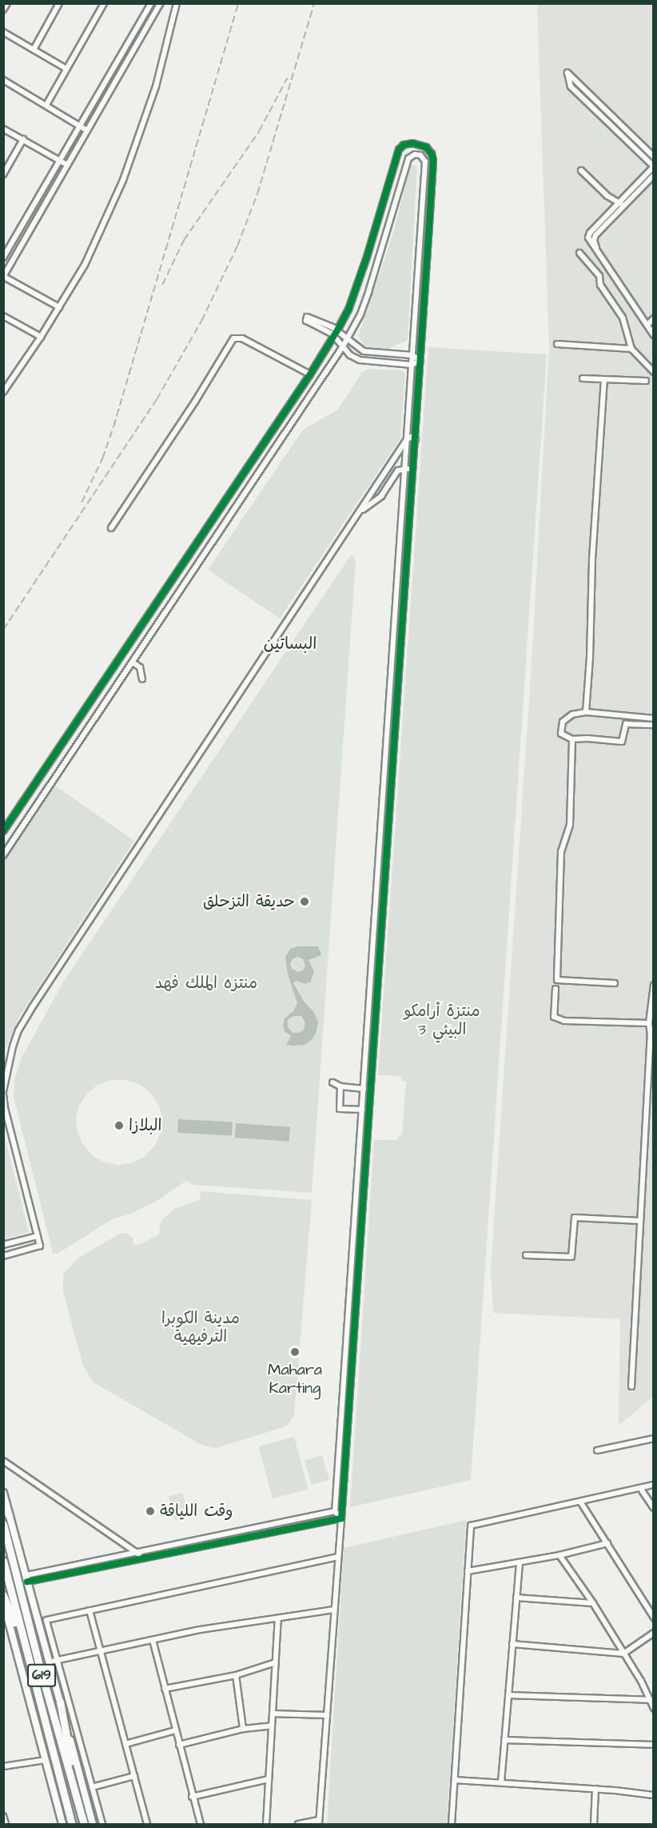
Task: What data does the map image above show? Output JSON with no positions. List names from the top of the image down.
{
  "streets": {
    "highway": ["619"]
  },
  "districts": ["البساتين"],
  "parks": ["منتزه الملك فهد", "منتزة أرامكو البيئي 3", "مدينة الكوبرا الترفيهية"],
  "places": [
    "حديقة التزحلق",
    "البلازا",
    "Mahara Karting",
    "وقت اللياقة"
  ]
}
